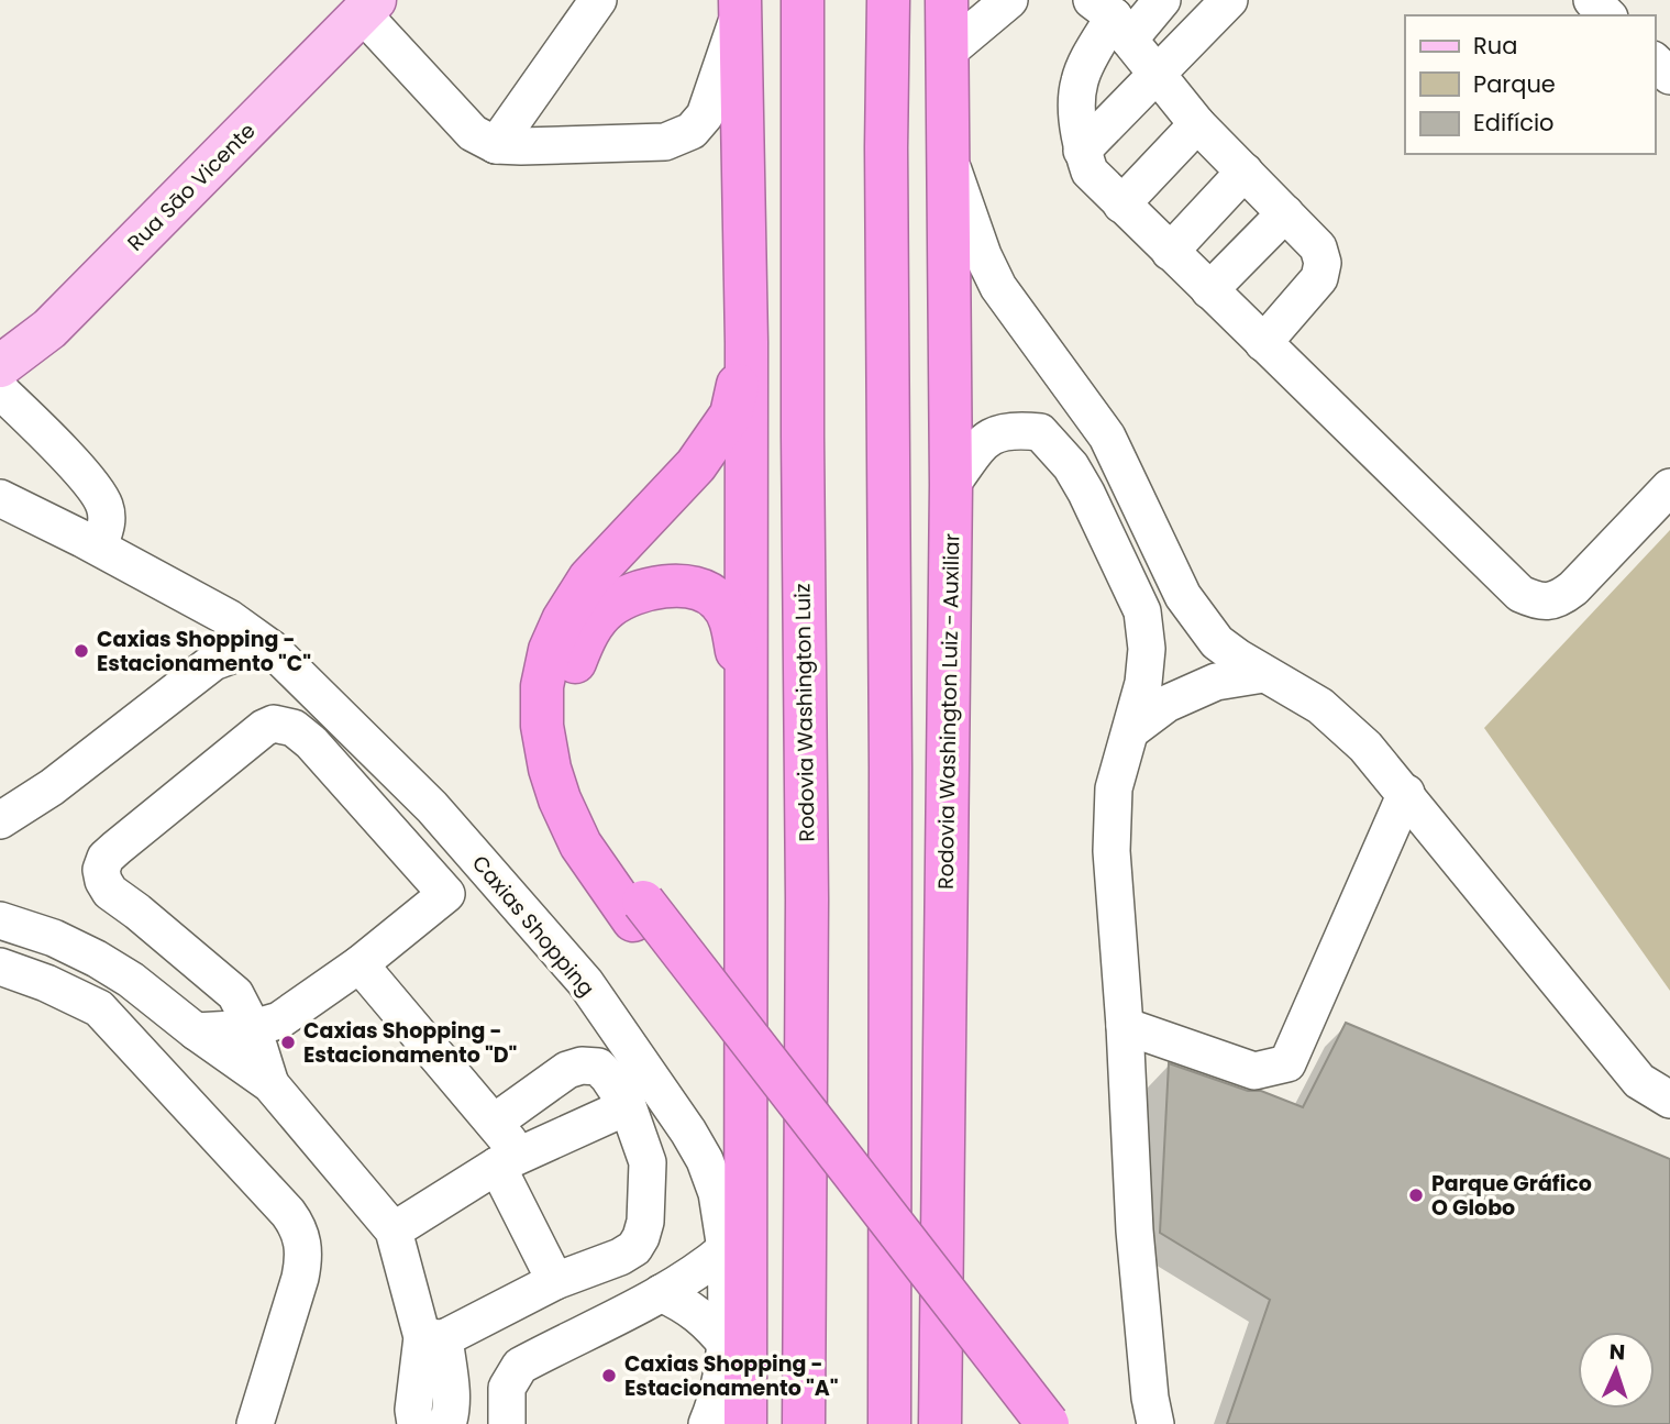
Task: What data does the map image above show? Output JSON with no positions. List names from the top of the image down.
{
  "streets": {
    "highway": ["Rodovia Washington Luiz - Auxiliar", "Rodovia Washington Luiz"],
    "main road": ["Rua Sāo Vicente"],
    "street": ["Caxias Shopping"]
  },
  "places": [
    "Caxias Shopping - Estacionamento \"C\"",
    "Caxias Shopping - Estacionamento \"D\"",
    "Parque Gráfico O Globo",
    "Caxias Shopping - Estacionamento \"A\""
  ],
  "legend": ["Rua", "Parque", "Edifício"],
  "north": "top"
}
